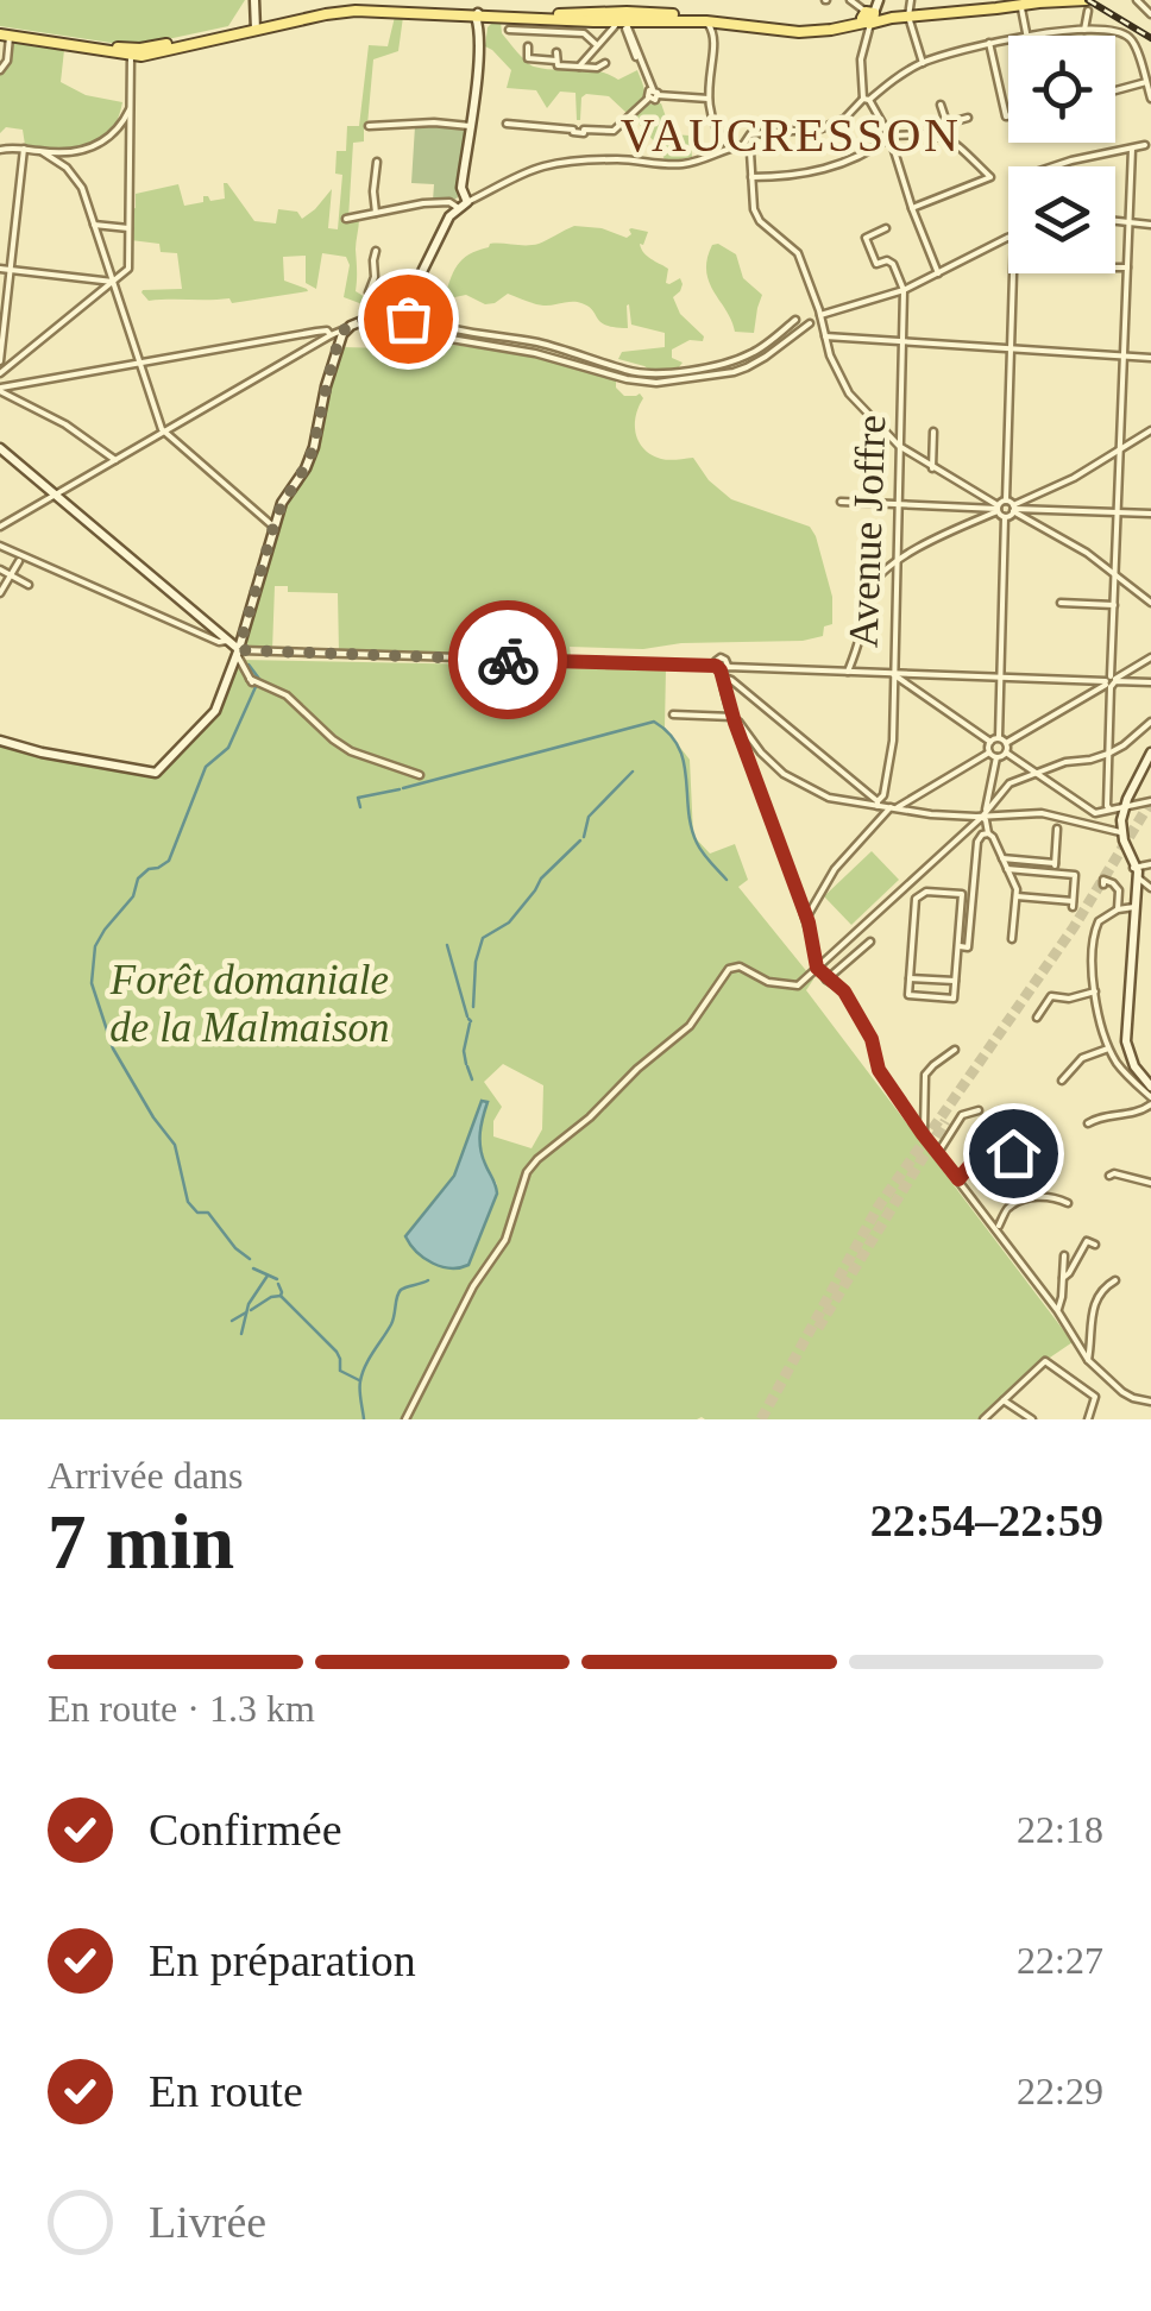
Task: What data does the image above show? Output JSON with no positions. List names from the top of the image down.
{
  "streets": {
    "street": ["Avenue Joffre"]
  },
  "districts": ["VAUCRESSON"],
  "parks": ["Forêt domaniale de la Malmaison"],
  "page": {
    "heading": ["7 min", "Arrivée dans", "22:54–22:59"],
    "bar": "En route · 1.3 km",
    "list": [
      ["Confirmée", "22:18"],
      ["En préparation", "22:27"],
      ["En route", "22:29"],
      "Livrée"
    ]
  }
}
